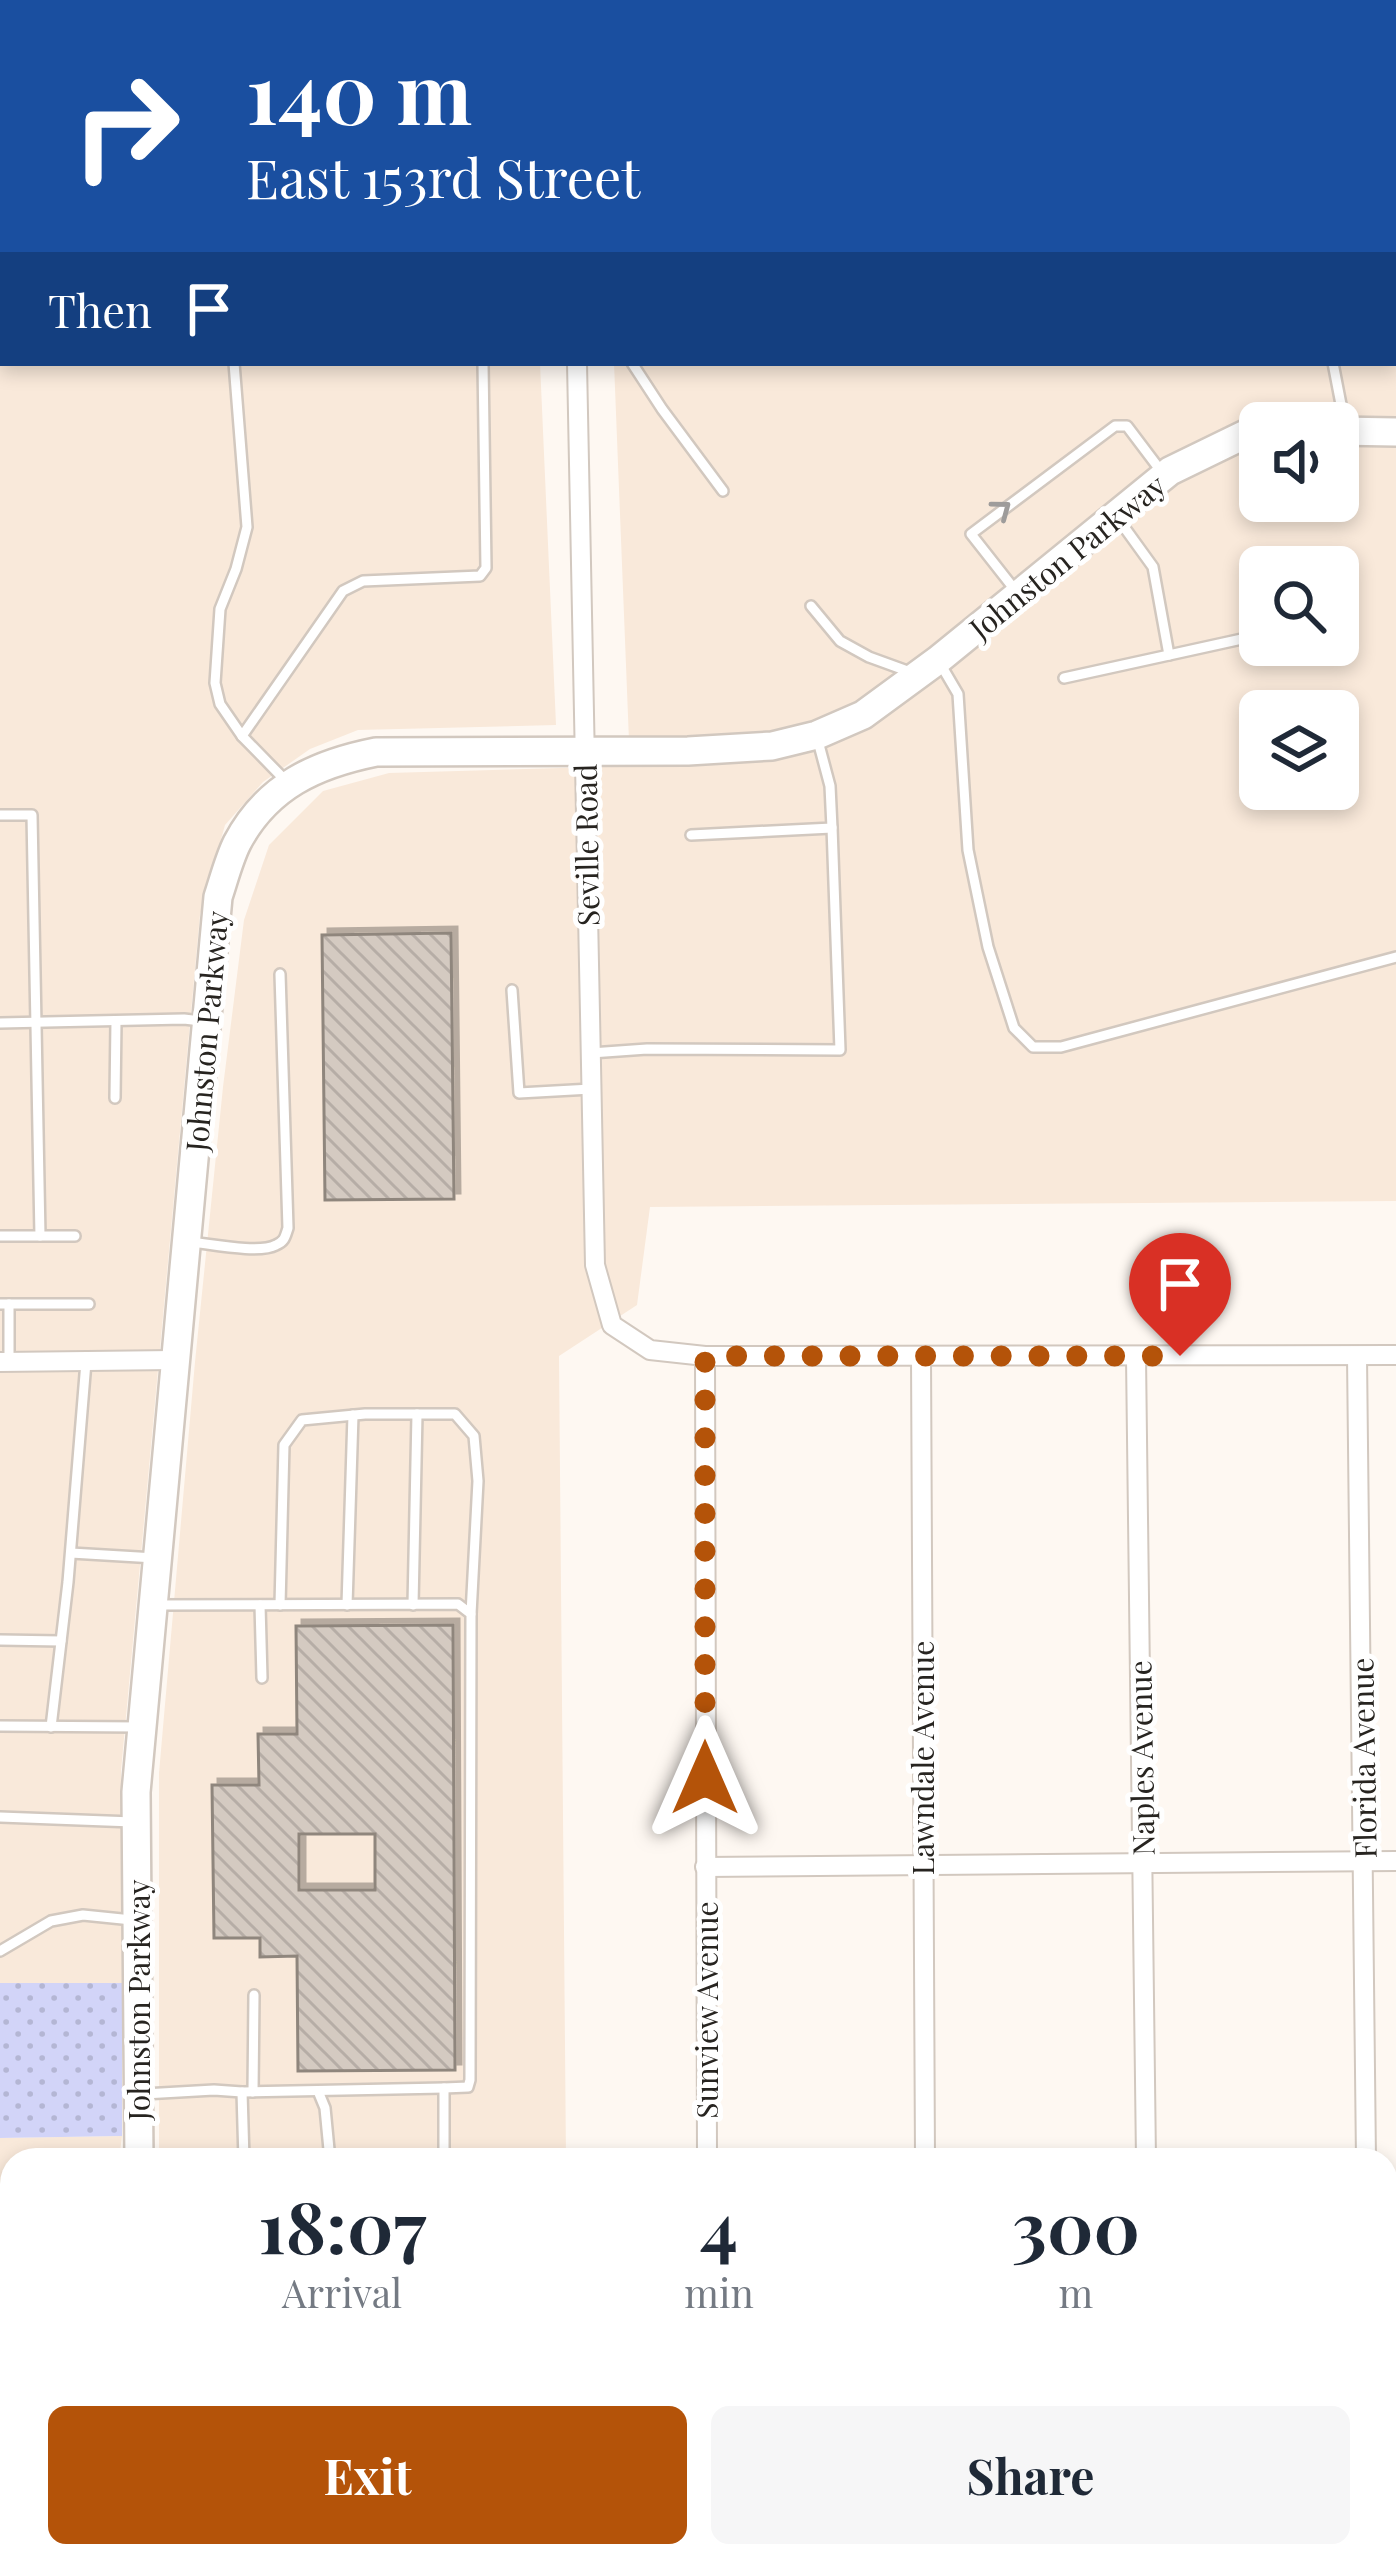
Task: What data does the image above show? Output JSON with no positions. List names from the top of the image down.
{
  "streets": {
    "street": [
      "Johnston Parkway",
      "Seville Road",
      "Lawndale Avenue",
      "Naples Avenue",
      "Florida Avenue",
      "Sunview Avenue"
    ]
  },
  "crossings": [
    ["Johnston Parkway", "Seville Road"],
    ["Seville Road", "Sunview Avenue"]
  ],
  "page": {
    "turn": ["140 m", "East 153rd Street"],
    "then": "Then",
    "eta": [
      "18:07",
      "Arrival",
      "4",
      "min",
      "300",
      "m"
    ],
    "buttons": ["Exit", "Share"]
  }
}
